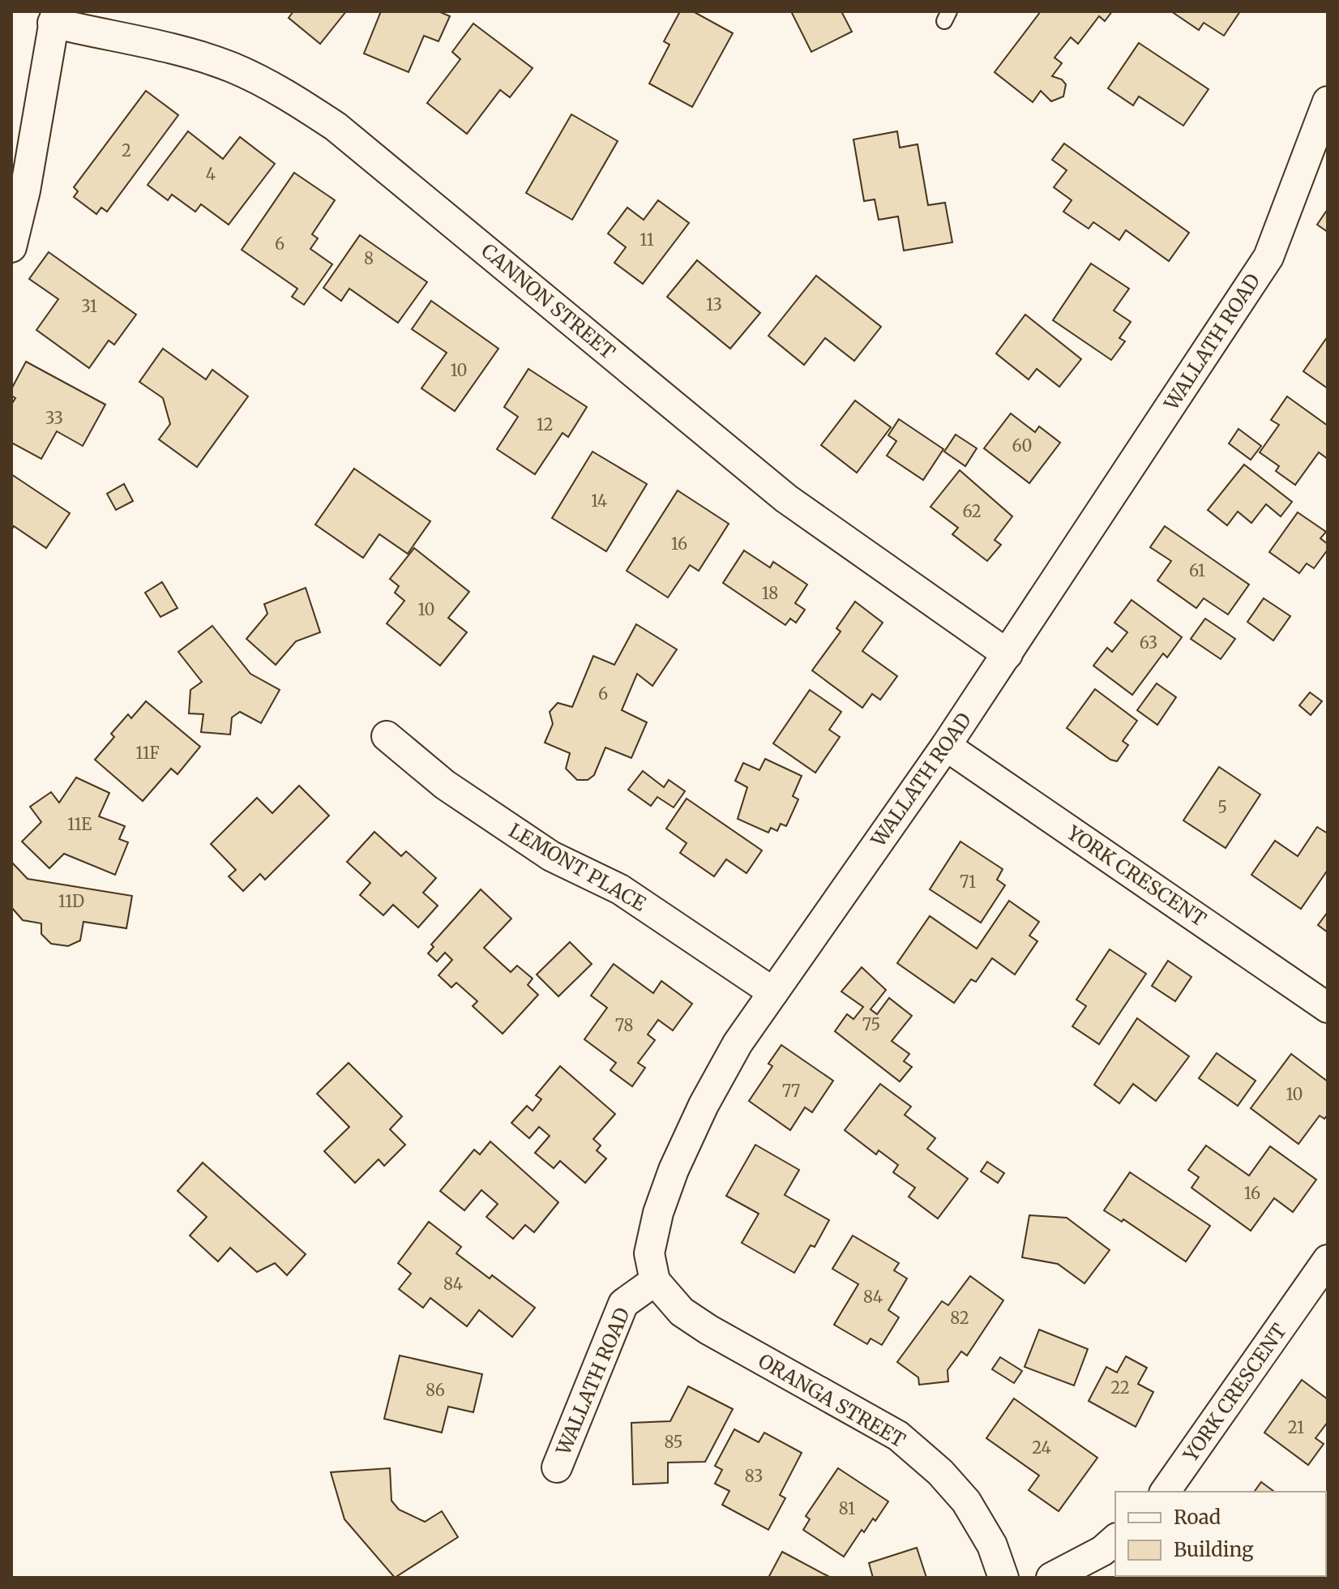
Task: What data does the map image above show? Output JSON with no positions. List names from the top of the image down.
{
  "streets": {
    "street": [
      "CANNON STREET",
      "WALLATH ROAD",
      "LEMONT PLACE",
      "YORK CRESCENT",
      "ORANGA STREET"
    ]
  },
  "crossings": [
    ["CANNON STREET", "WALLATH ROAD"],
    ["WALLATH ROAD", "LEMONT PLACE"],
    ["WALLATH ROAD", "YORK CRESCENT"],
    ["WALLATH ROAD", "ORANGA STREET"]
  ],
  "house_numbers": [
    "2",
    "4",
    "11",
    "6",
    "8",
    "13",
    "31",
    "10",
    "33",
    "12",
    "60",
    "14",
    "62",
    "16",
    "61",
    "18",
    "10",
    "63",
    "6",
    "11F",
    "5",
    "11E",
    "71",
    "11D",
    "75",
    "78",
    "77",
    "10",
    "16",
    "84",
    "84",
    "82",
    "22",
    "86",
    "21",
    "85",
    "24",
    "83",
    "81"
  ],
  "legend": ["Road", "Building"]
}
